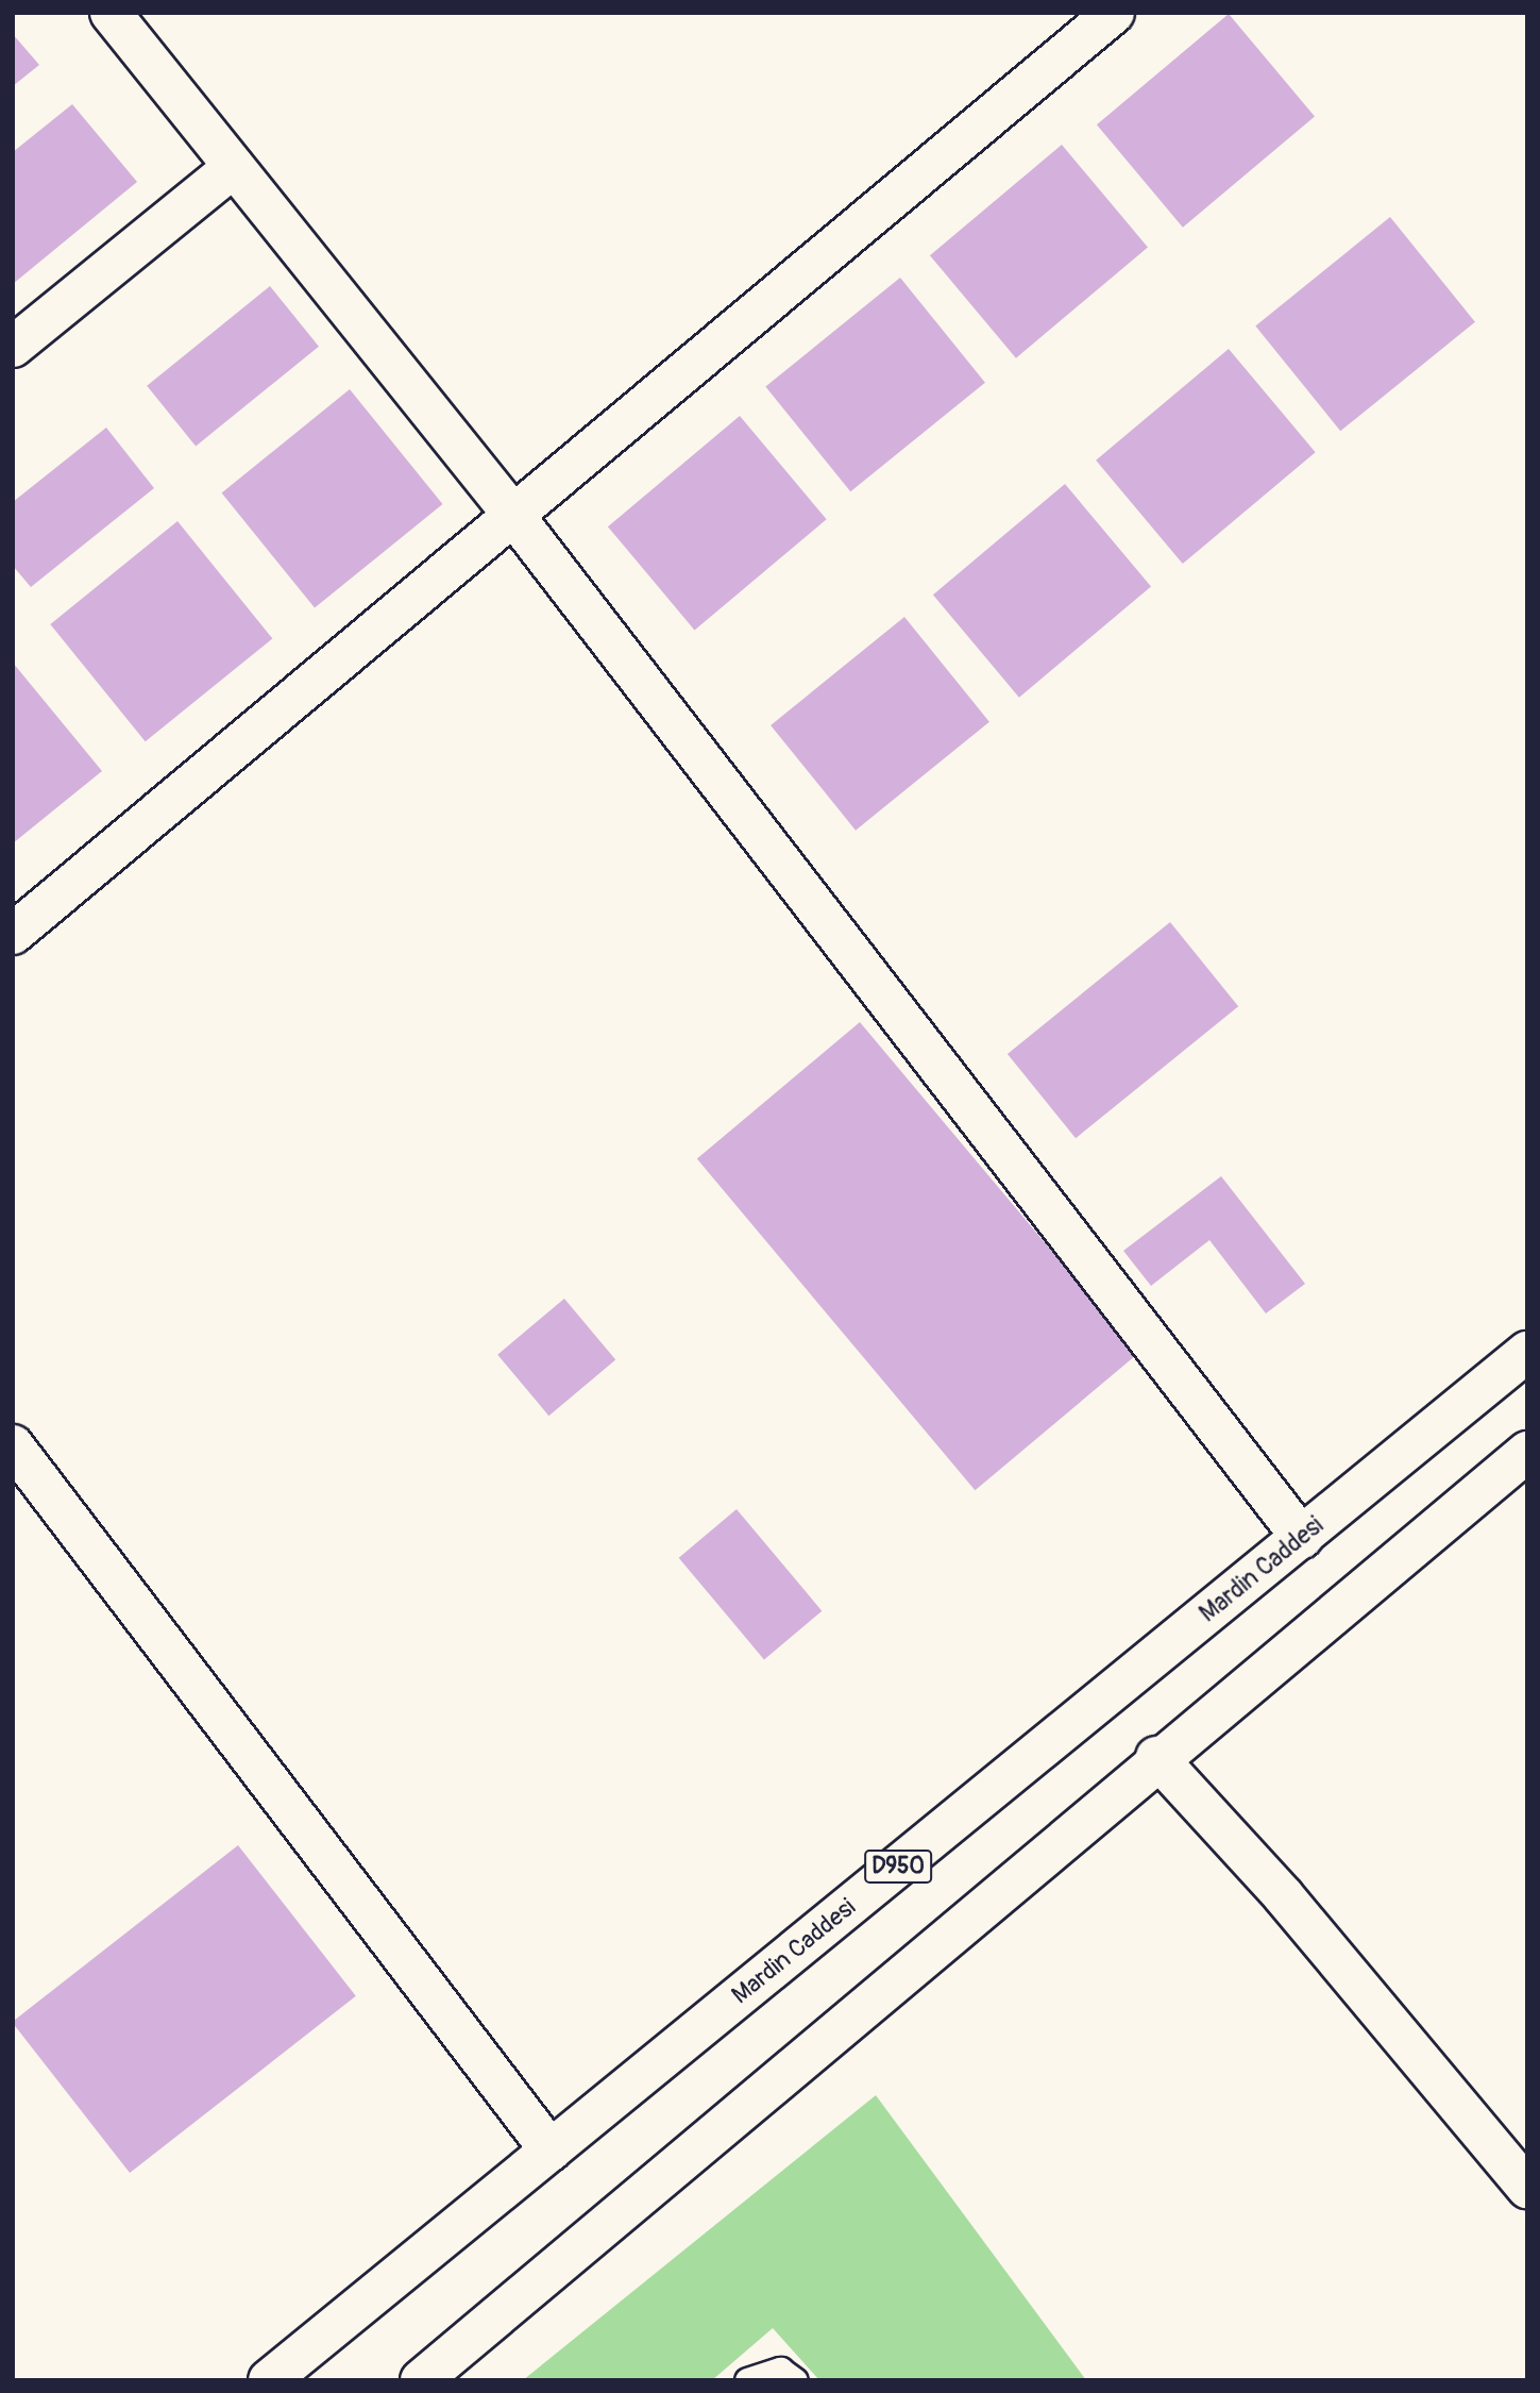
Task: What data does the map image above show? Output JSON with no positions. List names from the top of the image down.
{
  "streets": {
    "main road": ["Mardin Caddesi", "D950"]
  }
}
